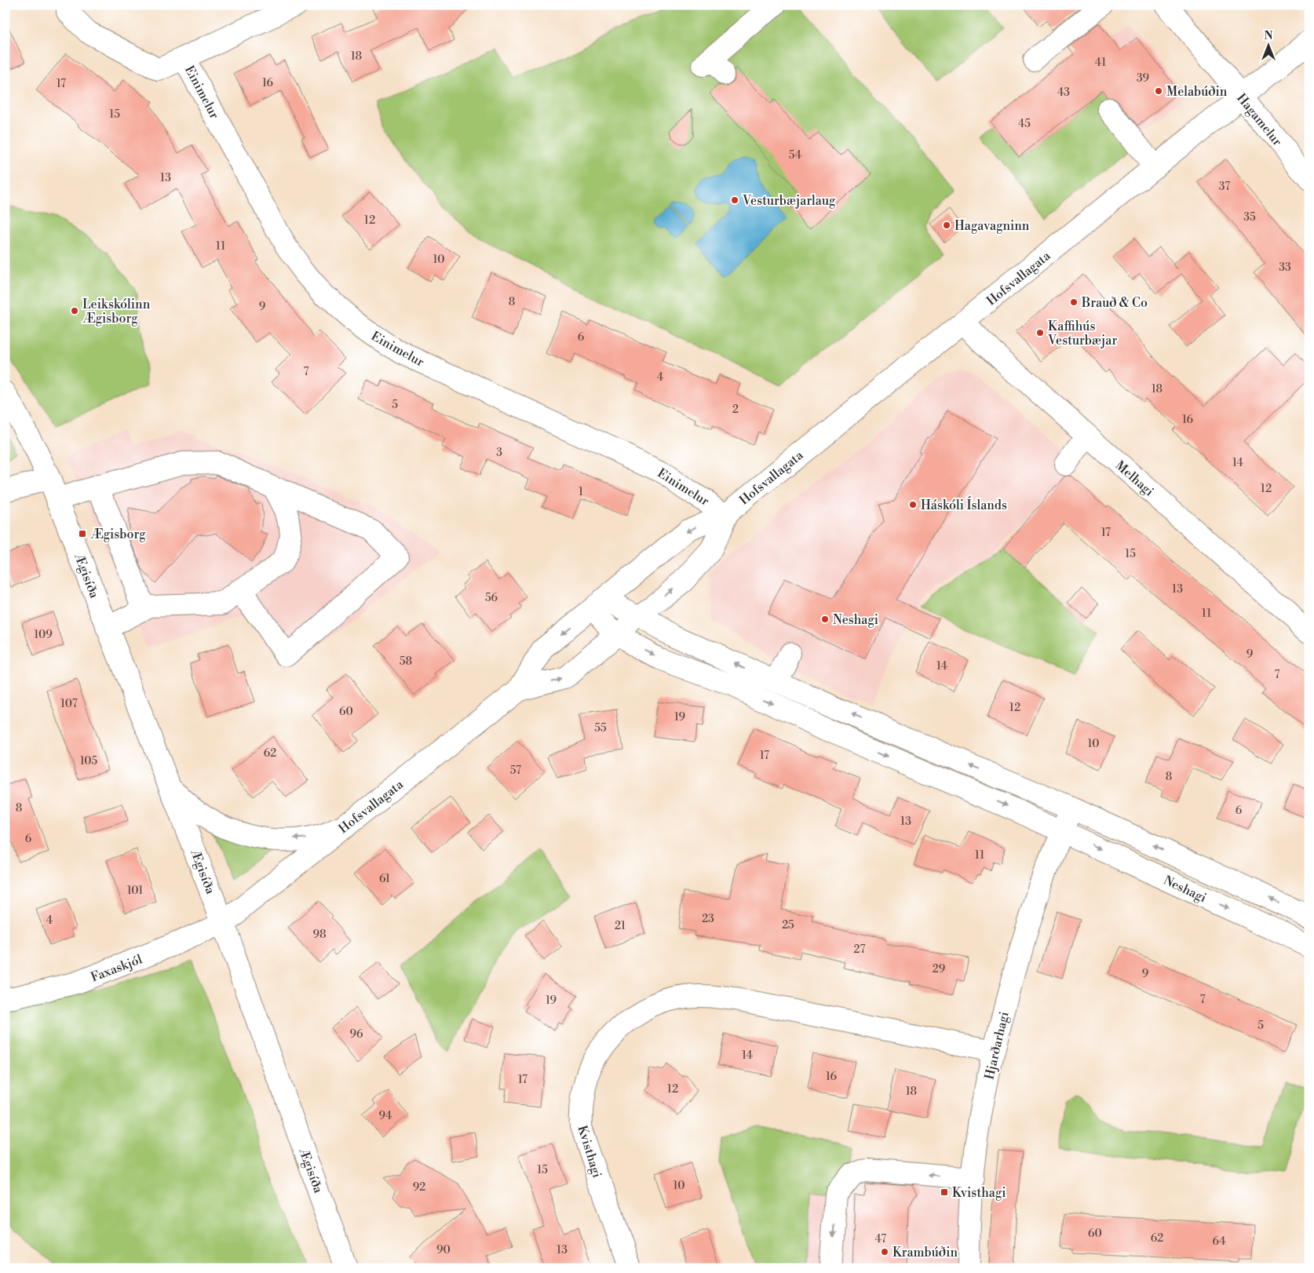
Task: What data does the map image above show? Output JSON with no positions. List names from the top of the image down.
{
  "streets": {
    "street": [
      "Einimelur",
      "Hagamelur",
      "Hofsvallagata",
      "Melhagi",
      "Ægisíða",
      "Neshagi",
      "Faxaskjól",
      "Hjarðarhagi",
      "Kvisthagi"
    ]
  },
  "crossings": [
    ["Einimelur", "Hofsvallagata"],
    ["Hagamelur", "Hofsvallagata"],
    ["Hofsvallagata", "Melhagi"],
    ["Hofsvallagata", "Ægisíða"],
    ["Hofsvallagata", "Neshagi"],
    ["Hofsvallagata", "Faxaskjól"],
    ["Ægisíða", "Faxaskjól"],
    ["Neshagi", "Hjarðarhagi"],
    ["Hjarðarhagi", "Kvisthagi"]
  ],
  "places": {
    "other": [
      "Melabúðin",
      "Vesturbæjarlaug",
      "Hagavagninn",
      "Brauð & Co",
      "Leikskólinn Ægisborg",
      "Kaffihús Vesturbæjar",
      "Háskóli Íslands",
      "Neshagi",
      "Krambúðin"
    ],
    "transit": ["Ægisborg", "Kvisthagi"]
  },
  "house_numbers": [
    "18",
    "41",
    "39",
    "16",
    "17",
    "43",
    "15",
    "45",
    "54",
    "13",
    "37",
    "35",
    "12",
    "11",
    "10",
    "33",
    "8",
    "9",
    "6",
    "7",
    "4",
    "18",
    "5",
    "2",
    "16",
    "3",
    "14",
    "12",
    "1",
    "17",
    "15",
    "13",
    "56",
    "11",
    "109",
    "9",
    "58",
    "14",
    "7",
    "107",
    "12",
    "60",
    "19",
    "55",
    "10",
    "62",
    "17",
    "105",
    "57",
    "8",
    "8",
    "6",
    "13",
    "6",
    "11",
    "61",
    "101",
    "23",
    "4",
    "25",
    "21",
    "98",
    "27",
    "29",
    "9",
    "7",
    "19",
    "5",
    "96",
    "14",
    "16",
    "17",
    "12",
    "18",
    "94",
    "15",
    "10",
    "92",
    "60",
    "62",
    "47",
    "64",
    "90",
    "13"
  ],
  "north": "top"
}
